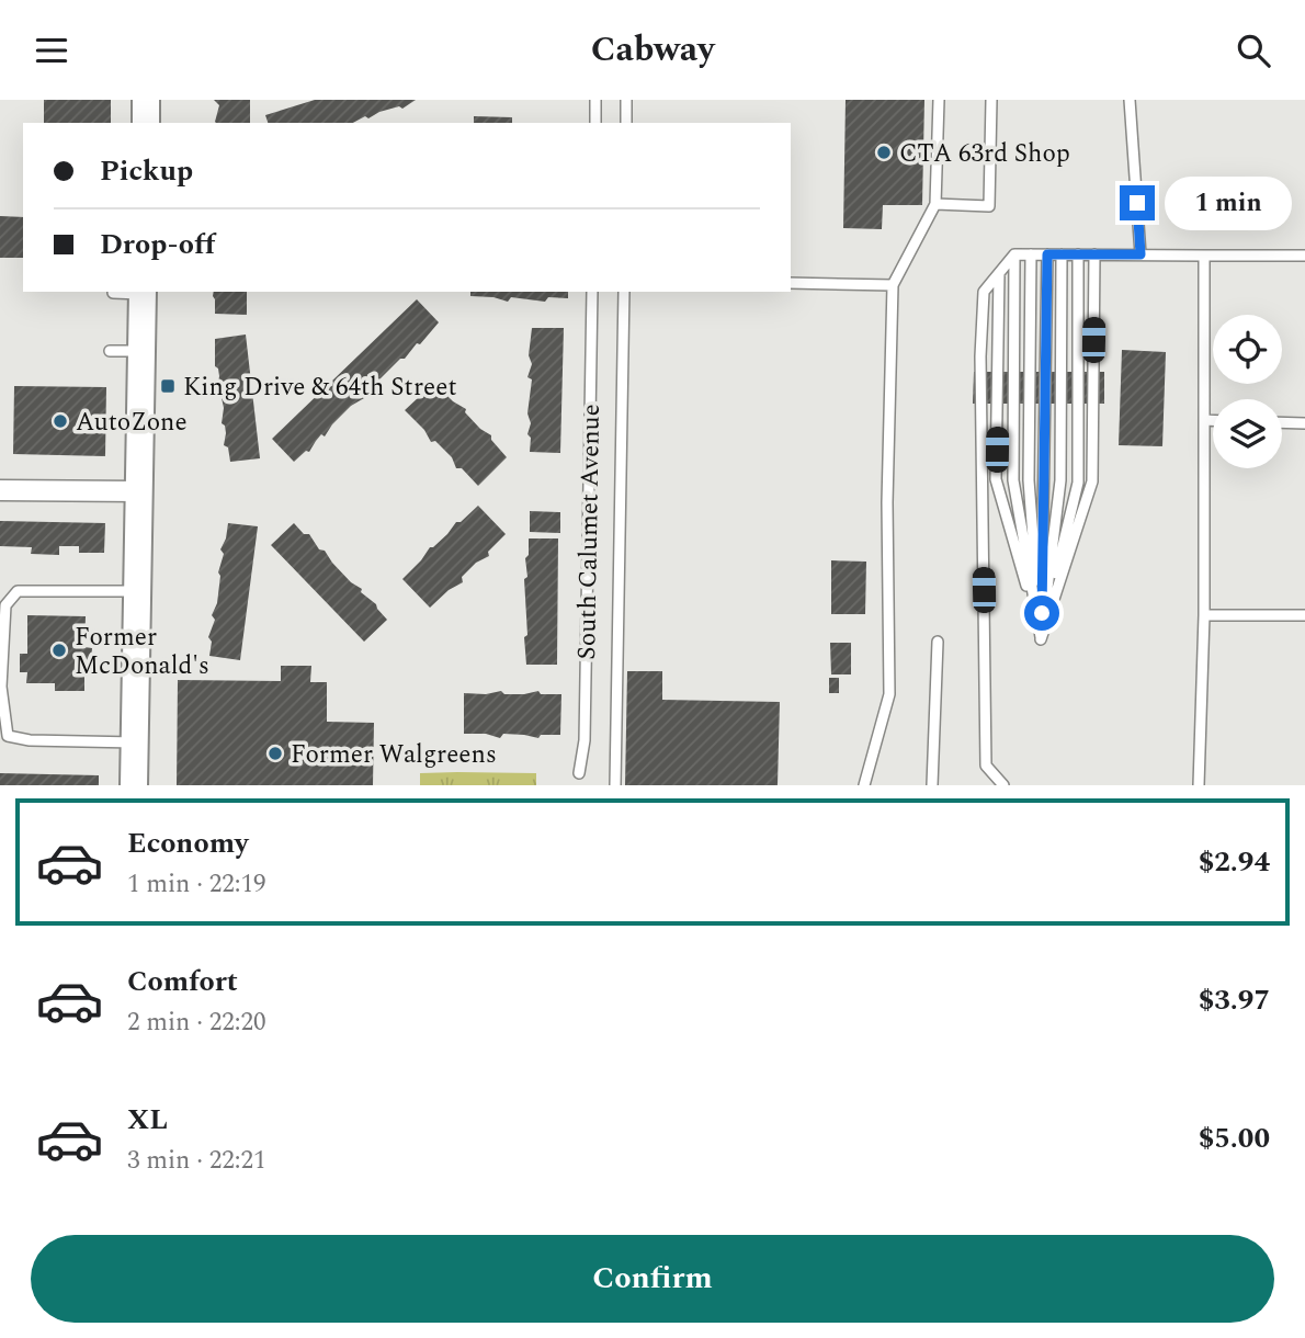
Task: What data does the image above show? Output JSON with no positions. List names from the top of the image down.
{
  "streets": {
    "lane": ["South Calumet Avenue"]
  },
  "places": {
    "other": [
      "CTA 63rd Shop",
      "AutoZone",
      "Former McDonald's",
      "Former Walgreens"
    ],
    "transit": ["King Drive & 64th Street"]
  },
  "page": {
    "header": "Cabway",
    "banner": ["Pickup", "Drop-off"],
    "bubble": "1 min",
    "list": [
      {
        "name": "Economy",
        "note": "1 min · 22:19",
        "value": "$2.94"
      },
      {
        "name": "Comfort",
        "note": "2 min · 22:20",
        "value": "$3.97"
      },
      {
        "name": "XL",
        "note": "3 min · 22:21",
        "value": "$5.00"
      }
    ],
    "buttons": "Confirm"
  }
}
